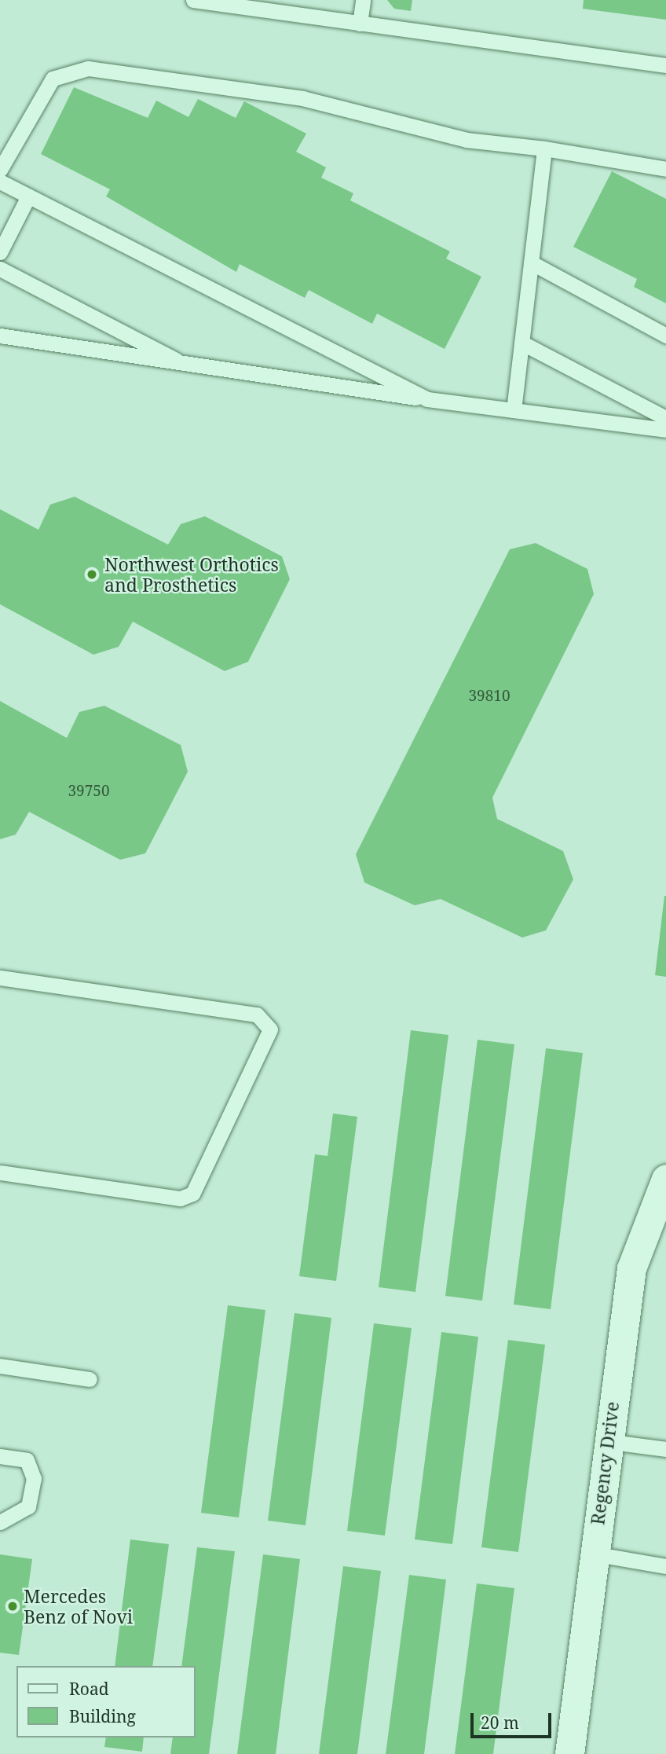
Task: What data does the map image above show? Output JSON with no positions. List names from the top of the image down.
{
  "streets": {
    "street": ["Regency Drive"]
  },
  "places": ["Northwest Orthotics and Prosthetics", "Mercedes Benz of Novi"],
  "house_numbers": ["39810", "39750"],
  "legend": ["Road", "Building"],
  "scale_bar": "20 m"
}
